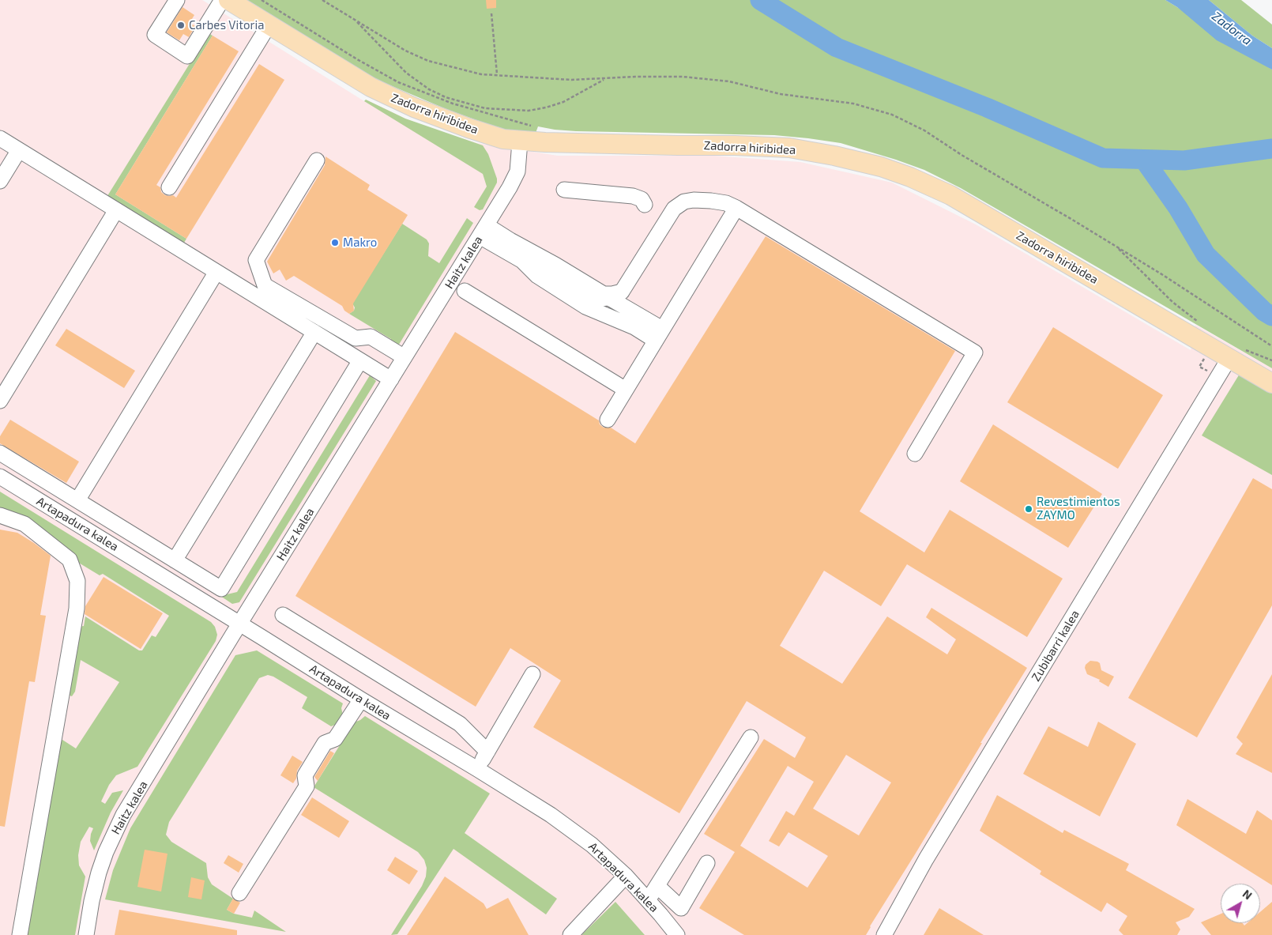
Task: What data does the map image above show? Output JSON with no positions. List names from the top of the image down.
{
  "streets": {
    "main road": ["Zadorra hiribidea"],
    "street": ["Haitz kalea", "Artapadura kalea", "Zubibarri kalea"]
  },
  "crossings": [
    ["Zadorra hiribidea", "Haitz kalea"],
    ["Zadorra hiribidea", "Zubibarri kalea"],
    ["Haitz kalea", "Artapadura kalea"]
  ],
  "water": ["Zadorra"],
  "places": ["Carbes Vitoria", "Makro", "Revestimientos ZAYMO"],
  "north": "top right"
}
